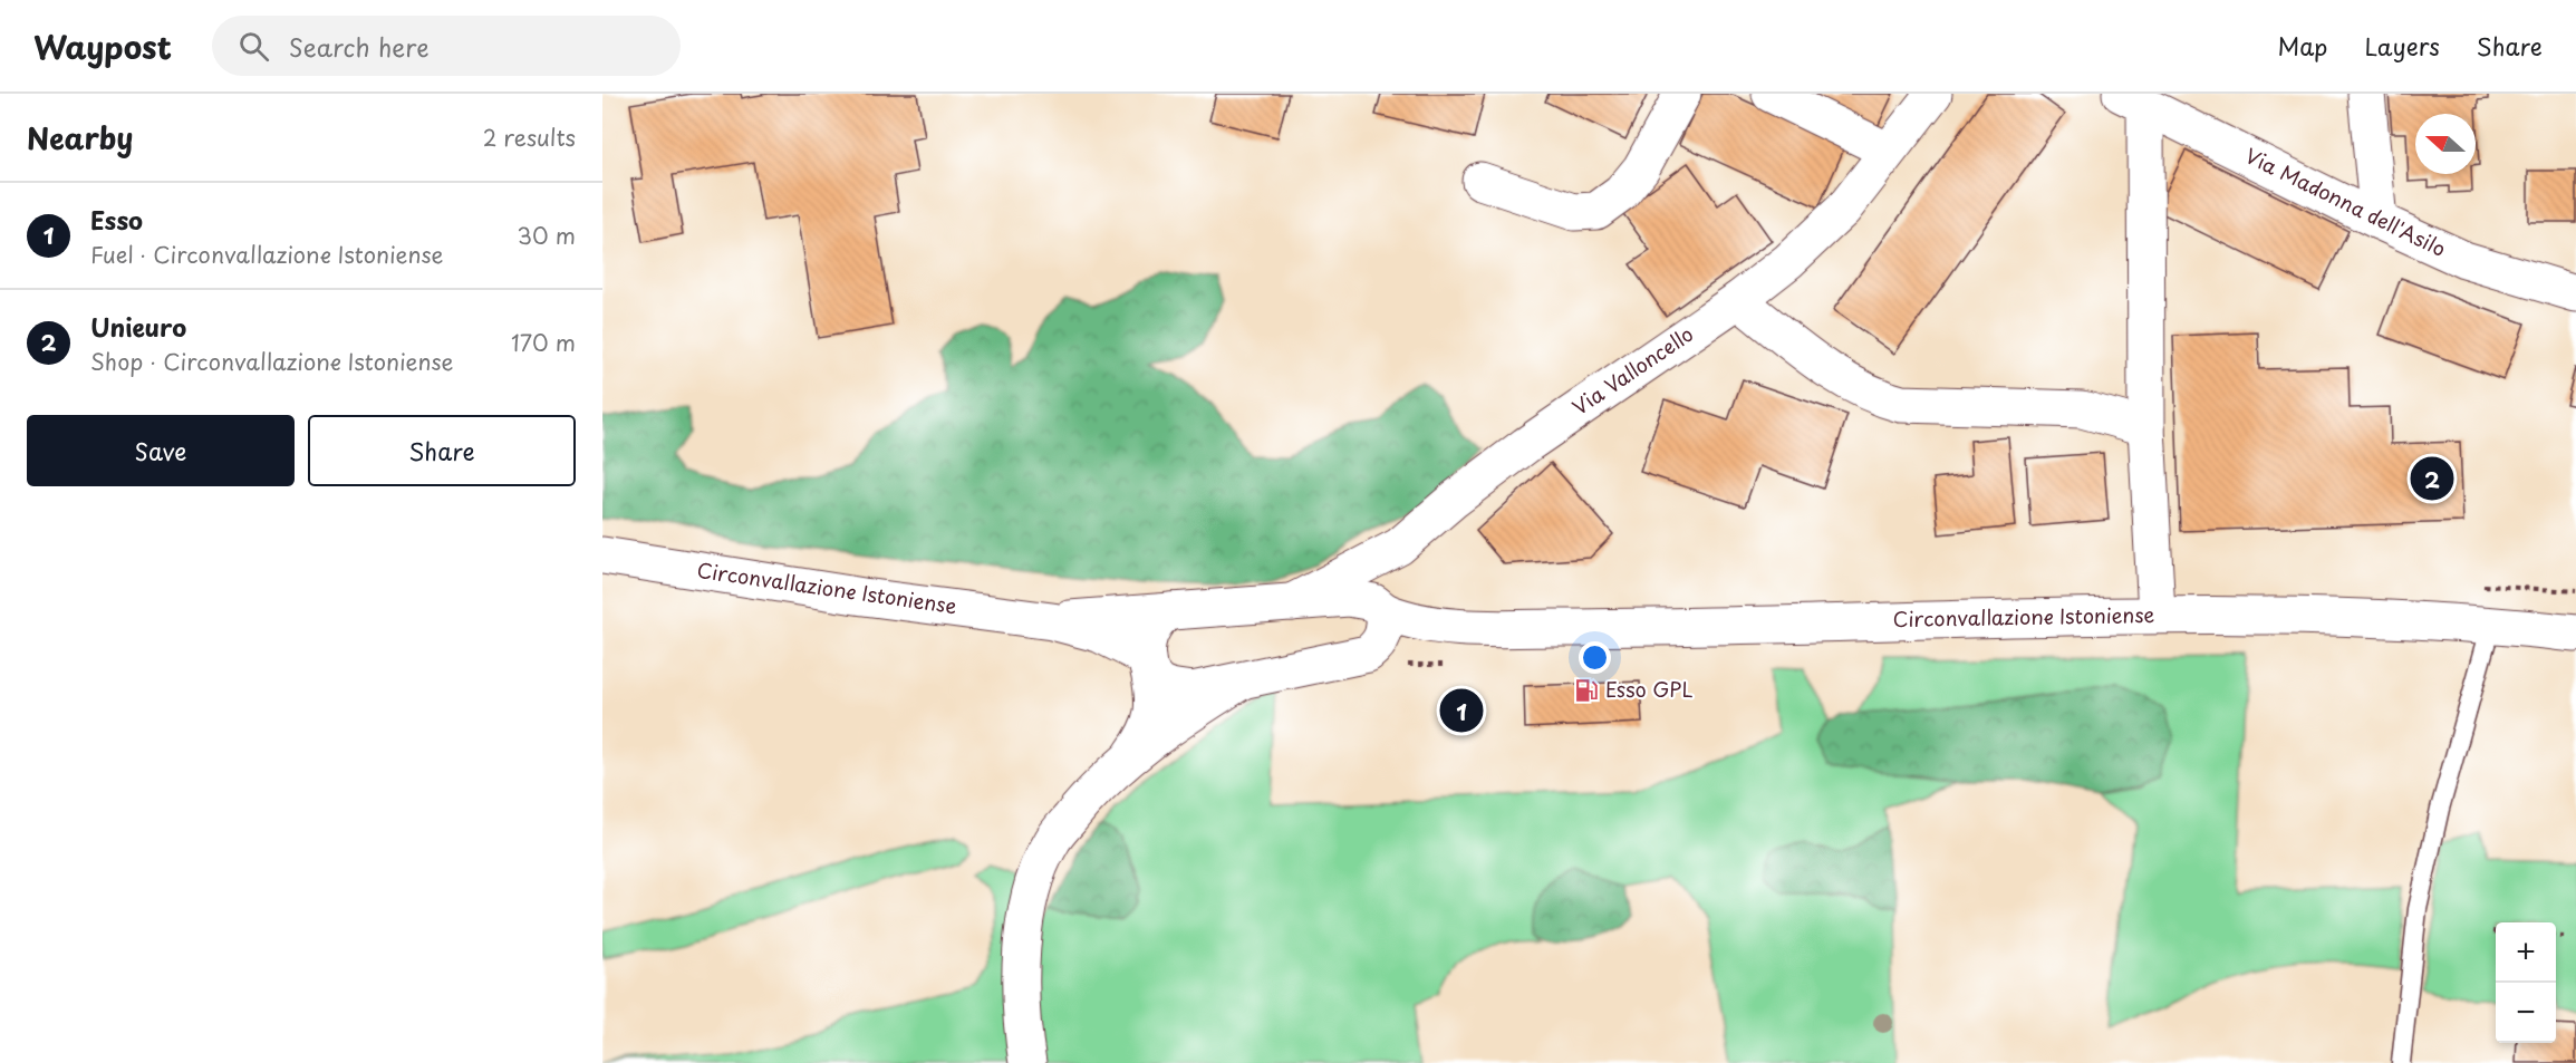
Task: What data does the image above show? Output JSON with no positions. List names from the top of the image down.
{
  "streets": {
    "street": ["Via Madonna dell'Asilo", "Via Valloncello", "Circonvallazione Istoniense"]
  },
  "crossings": [
    ["Via Valloncello", "Circonvallazione Istoniense"]
  ],
  "places": {
    "fuel station": ["Esso GPL"]
  },
  "north": "left",
  "page": {
    "header": "Waypost",
    "search": "Search here",
    "nav": ["Map", "Layers", "Share"],
    "heading": ["Nearby", "2 results"],
    "list": [
      {
        "mark": "1",
        "name": "Esso",
        "note": "Fuel · Circonvallazione Istoniense",
        "value": "30 m"
      },
      {
        "mark": "2",
        "name": "Unieuro",
        "note": "Shop · Circonvallazione Istoniense",
        "value": "170 m"
      }
    ],
    "buttons": ["Save", "Share"],
    "pins": ["2", "1"],
    "map_buttons": ["+", "−"]
  }
}
